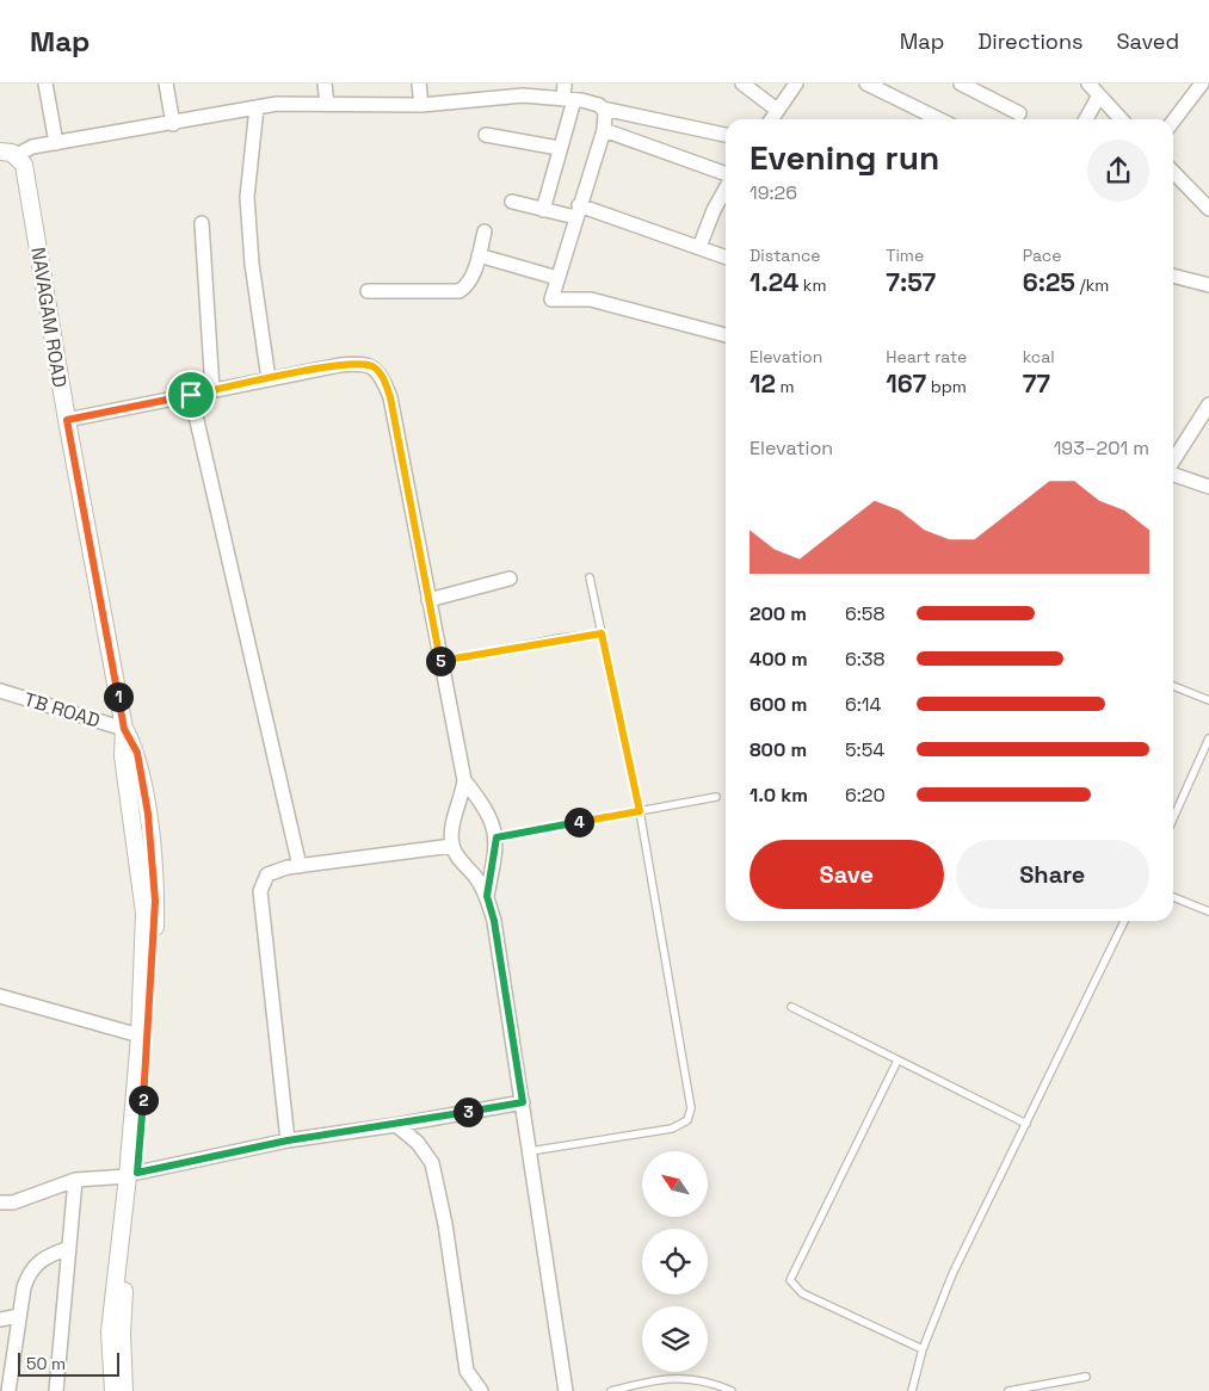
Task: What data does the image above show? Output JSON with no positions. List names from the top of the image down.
{
  "streets": {
    "street": ["NAVAGAM ROAD", "TB ROAD"]
  },
  "crossings": [
    ["NAVAGAM ROAD", "TB ROAD"]
  ],
  "scale_bar": "50 m",
  "north": "top left",
  "page": {
    "header": "Map",
    "nav": ["Map", "Directions", "Saved"],
    "heading": ["Evening run", "19:26"],
    "stats": [
      ["Distance", "1.24 km"],
      ["Time", "7:57"],
      ["Pace", "6:25 /km"],
      ["Elevation", "12 m"],
      ["Heart rate", "167 bpm"],
      ["kcal", "77"]
    ],
    "chart": ["Elevation", "193–201 m"],
    "list": [
      {
        "name": "200 m",
        "note": "6:58"
      },
      {
        "name": "400 m",
        "note": "6:38"
      },
      {
        "name": "600 m",
        "note": "6:14"
      },
      {
        "name": "800 m",
        "note": "5:54"
      },
      {
        "name": "1.0 km",
        "note": "6:20"
      }
    ],
    "pins": [
      "5",
      "1",
      "4",
      "2",
      "3"
    ],
    "buttons": ["Save", "Share"],
    "scale": "50 m"
  }
}
